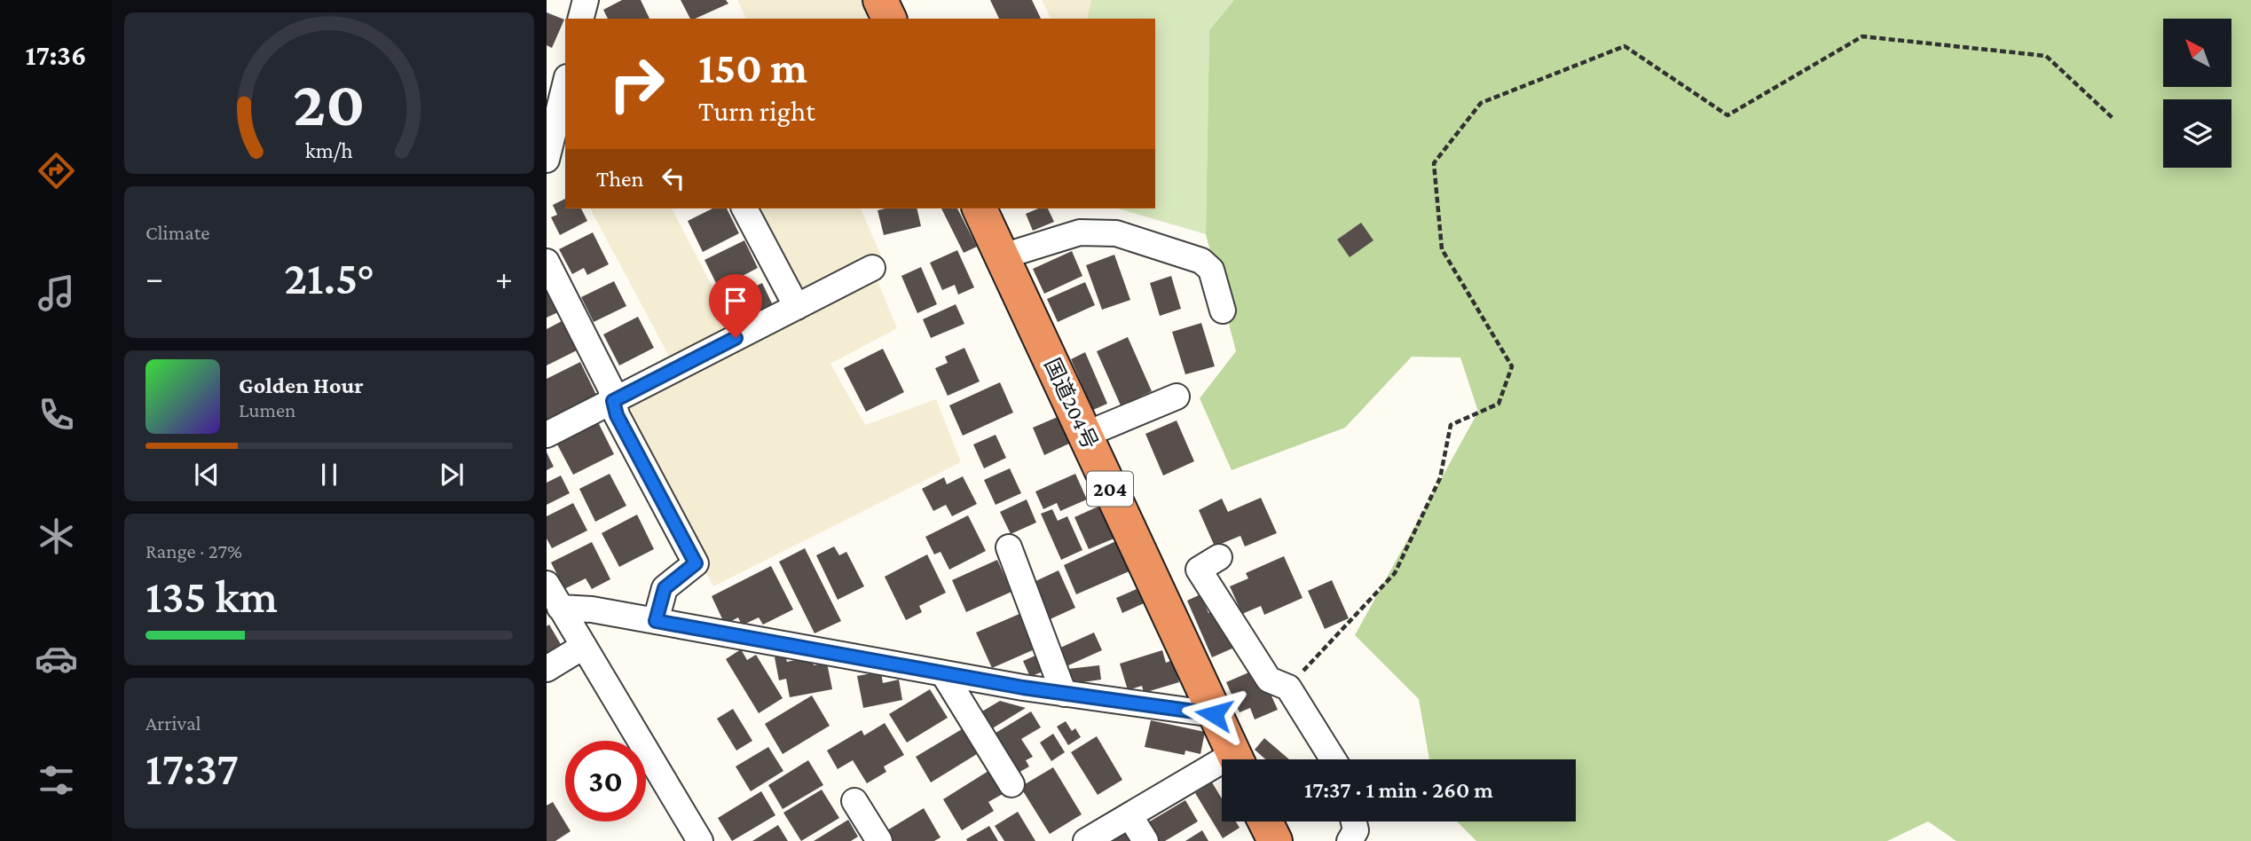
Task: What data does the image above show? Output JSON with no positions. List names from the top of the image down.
{
  "streets": {
    "highway": ["国道204号", "204"]
  },
  "north": "top left",
  "page": {
    "tabs": "17:36",
    "turn": ["150 m", "Turn right"],
    "then": "Then",
    "tile": [
      "Climate",
      ["Range · 27%", "135 km"],
      ["Arrival", "17:37"]
    ],
    "heat": ["−", "21.5°", "+"],
    "song": ["Golden Hour", "Lumen"],
    "limit": "30",
    "trip": "17:37 · 1 min · 260 m",
    "gauge": ["20", "km/h"]
  }
}
